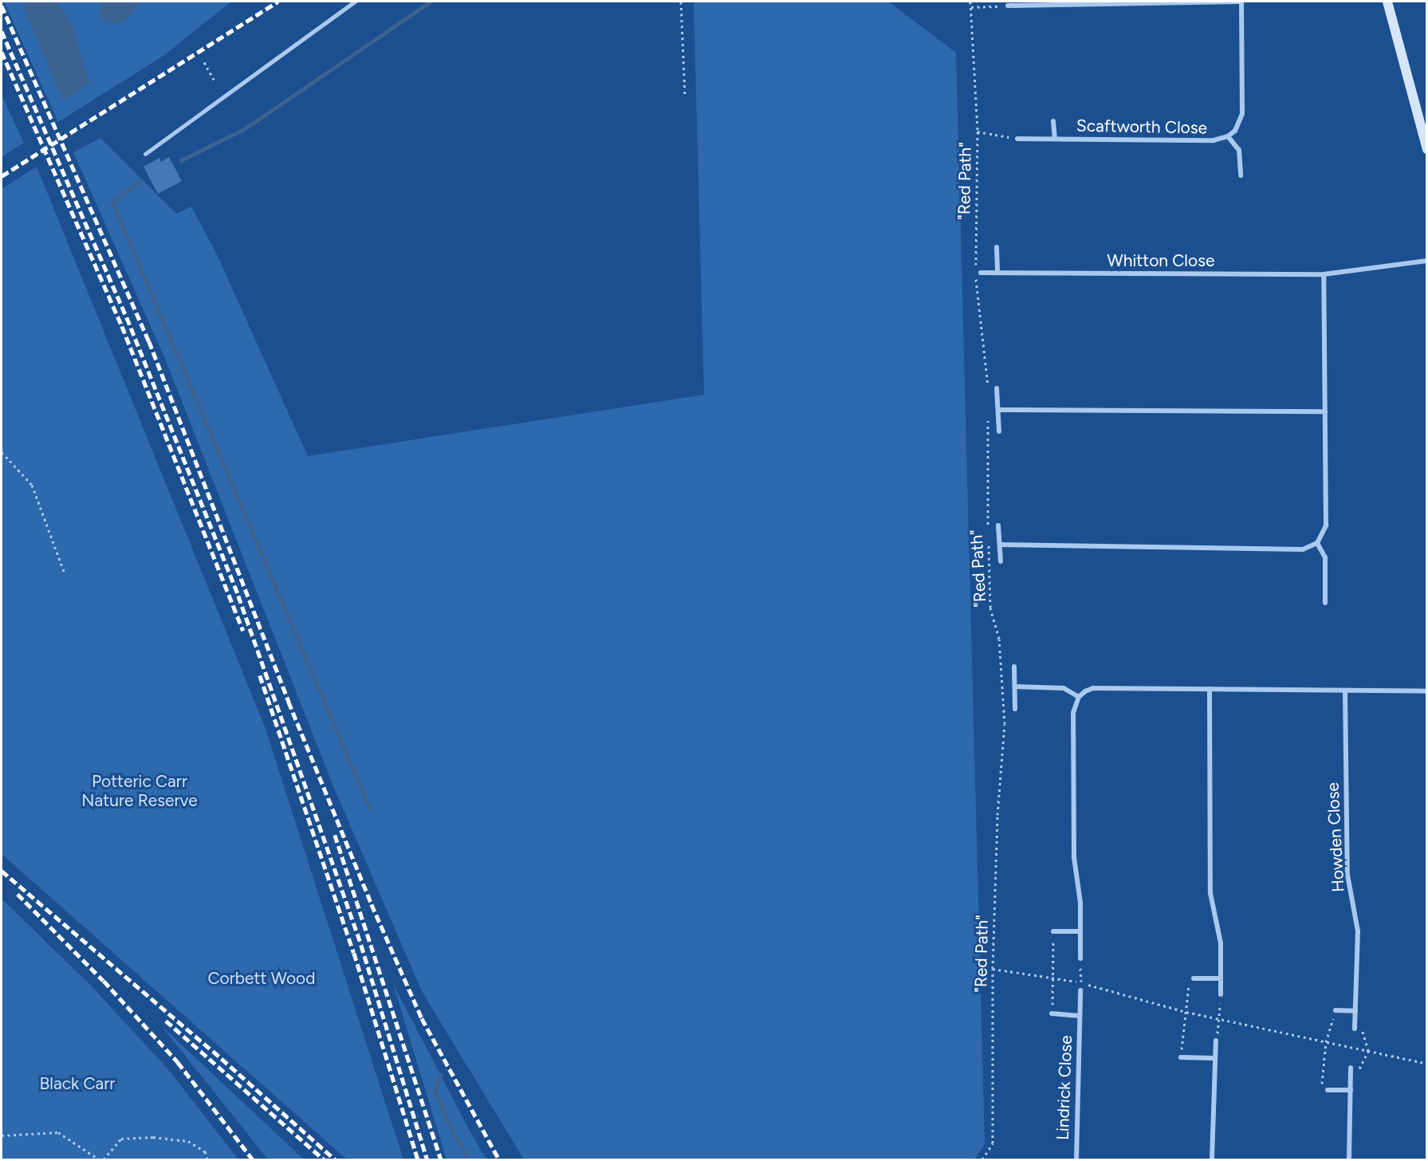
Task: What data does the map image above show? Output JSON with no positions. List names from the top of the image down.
{
  "streets": {
    "street": [
      "Scaftworth Close",
      "Whitton Close",
      "Howden Close",
      "Lindrick Close"
    ],
    "path": ["\"Red Path\""]
  },
  "parks": ["Potteric Carr Nature Reserve", "Corbett Wood", "Black Carr"]
}
